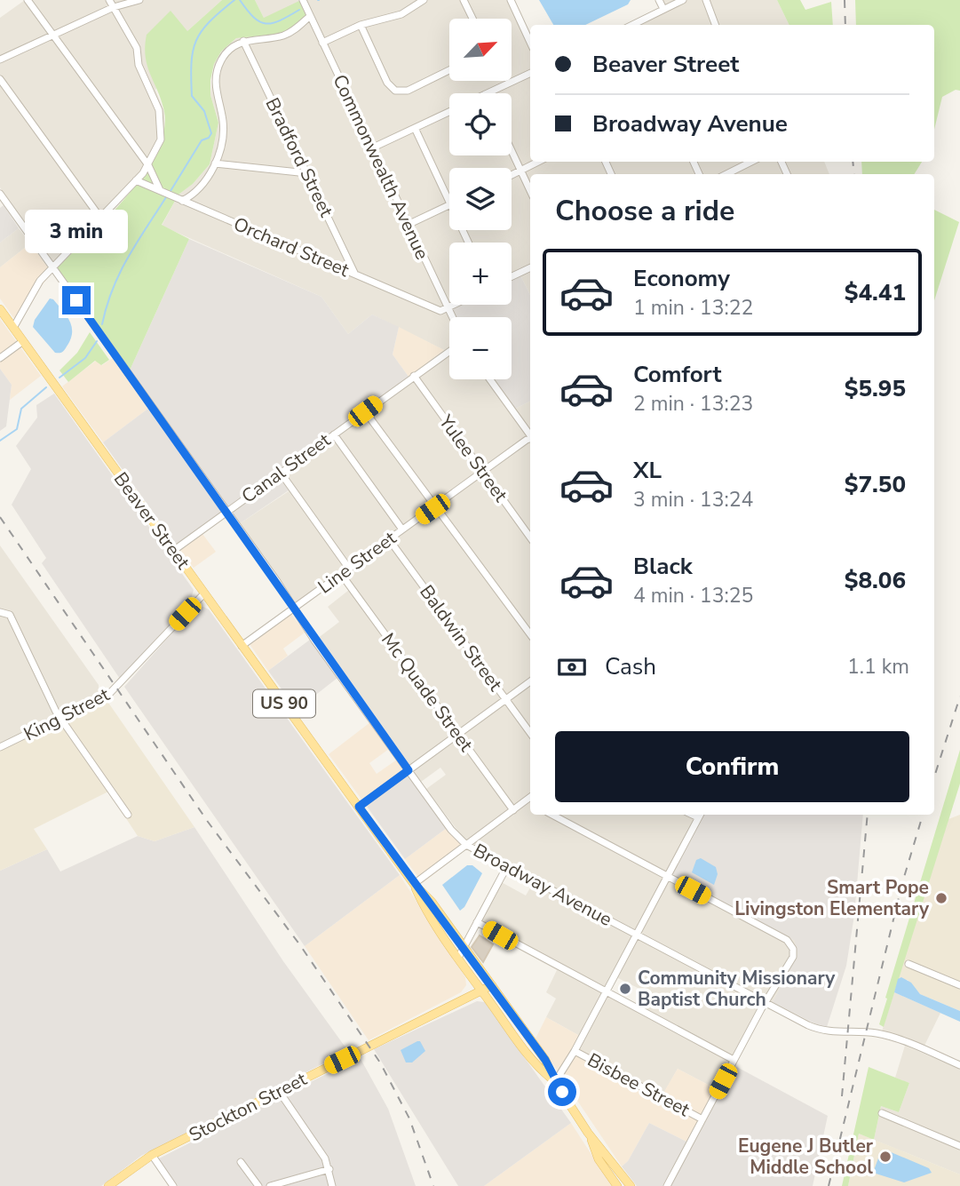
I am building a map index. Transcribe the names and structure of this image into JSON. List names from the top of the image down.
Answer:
{
  "streets": {
    "main road": ["Beaver Street", "US 90", "Stockton Street"],
    "street": [
      "Bradford Street",
      "Commonwealth Avenue",
      "Orchard Street",
      "Yulee Street",
      "Canal Street",
      "Line Street",
      "Baldwin Street",
      "Mc Quade Street",
      "King Street",
      "Broadway Avenue",
      "Bisbee Street"
    ]
  },
  "crossings": [
    ["Bradford Street", "Orchard Street"],
    ["Commonwealth Avenue", "Orchard Street"],
    ["Yulee Street", "Canal Street"],
    ["Yulee Street", "Line Street"],
    ["Canal Street", "Beaver Street"],
    ["Canal Street", "Broadway Avenue"],
    ["Beaver Street", "Line Street"],
    ["Beaver Street", "King Street"],
    ["Beaver Street", "Stockton Street"],
    ["Line Street", "Baldwin Street"],
    ["Line Street", "Mc Quade Street"],
    ["Line Street", "Broadway Avenue"]
  ],
  "places": ["Smart Pope Livingston Elementary", "Community Missionary Baptist Church", "Eugene J Butler Middle School"],
  "north": "top right",
  "page": {
    "map_buttons": ["+", "−"],
    "banner": ["Beaver Street", "Broadway Avenue"],
    "heading": "Choose a ride",
    "bubble": "3 min",
    "list": [
      {
        "name": "Economy",
        "note": "1 min · 13:22",
        "value": "$4.41"
      },
      {
        "name": "Comfort",
        "note": "2 min · 13:23",
        "value": "$5.95"
      },
      {
        "name": "XL",
        "note": "3 min · 13:24",
        "value": "$7.50"
      },
      {
        "name": "Black",
        "note": "4 min · 13:25",
        "value": "$8.06"
      }
    ],
    "pay": ["Cash", "1.1 km"],
    "buttons": "Confirm"
  }
}
